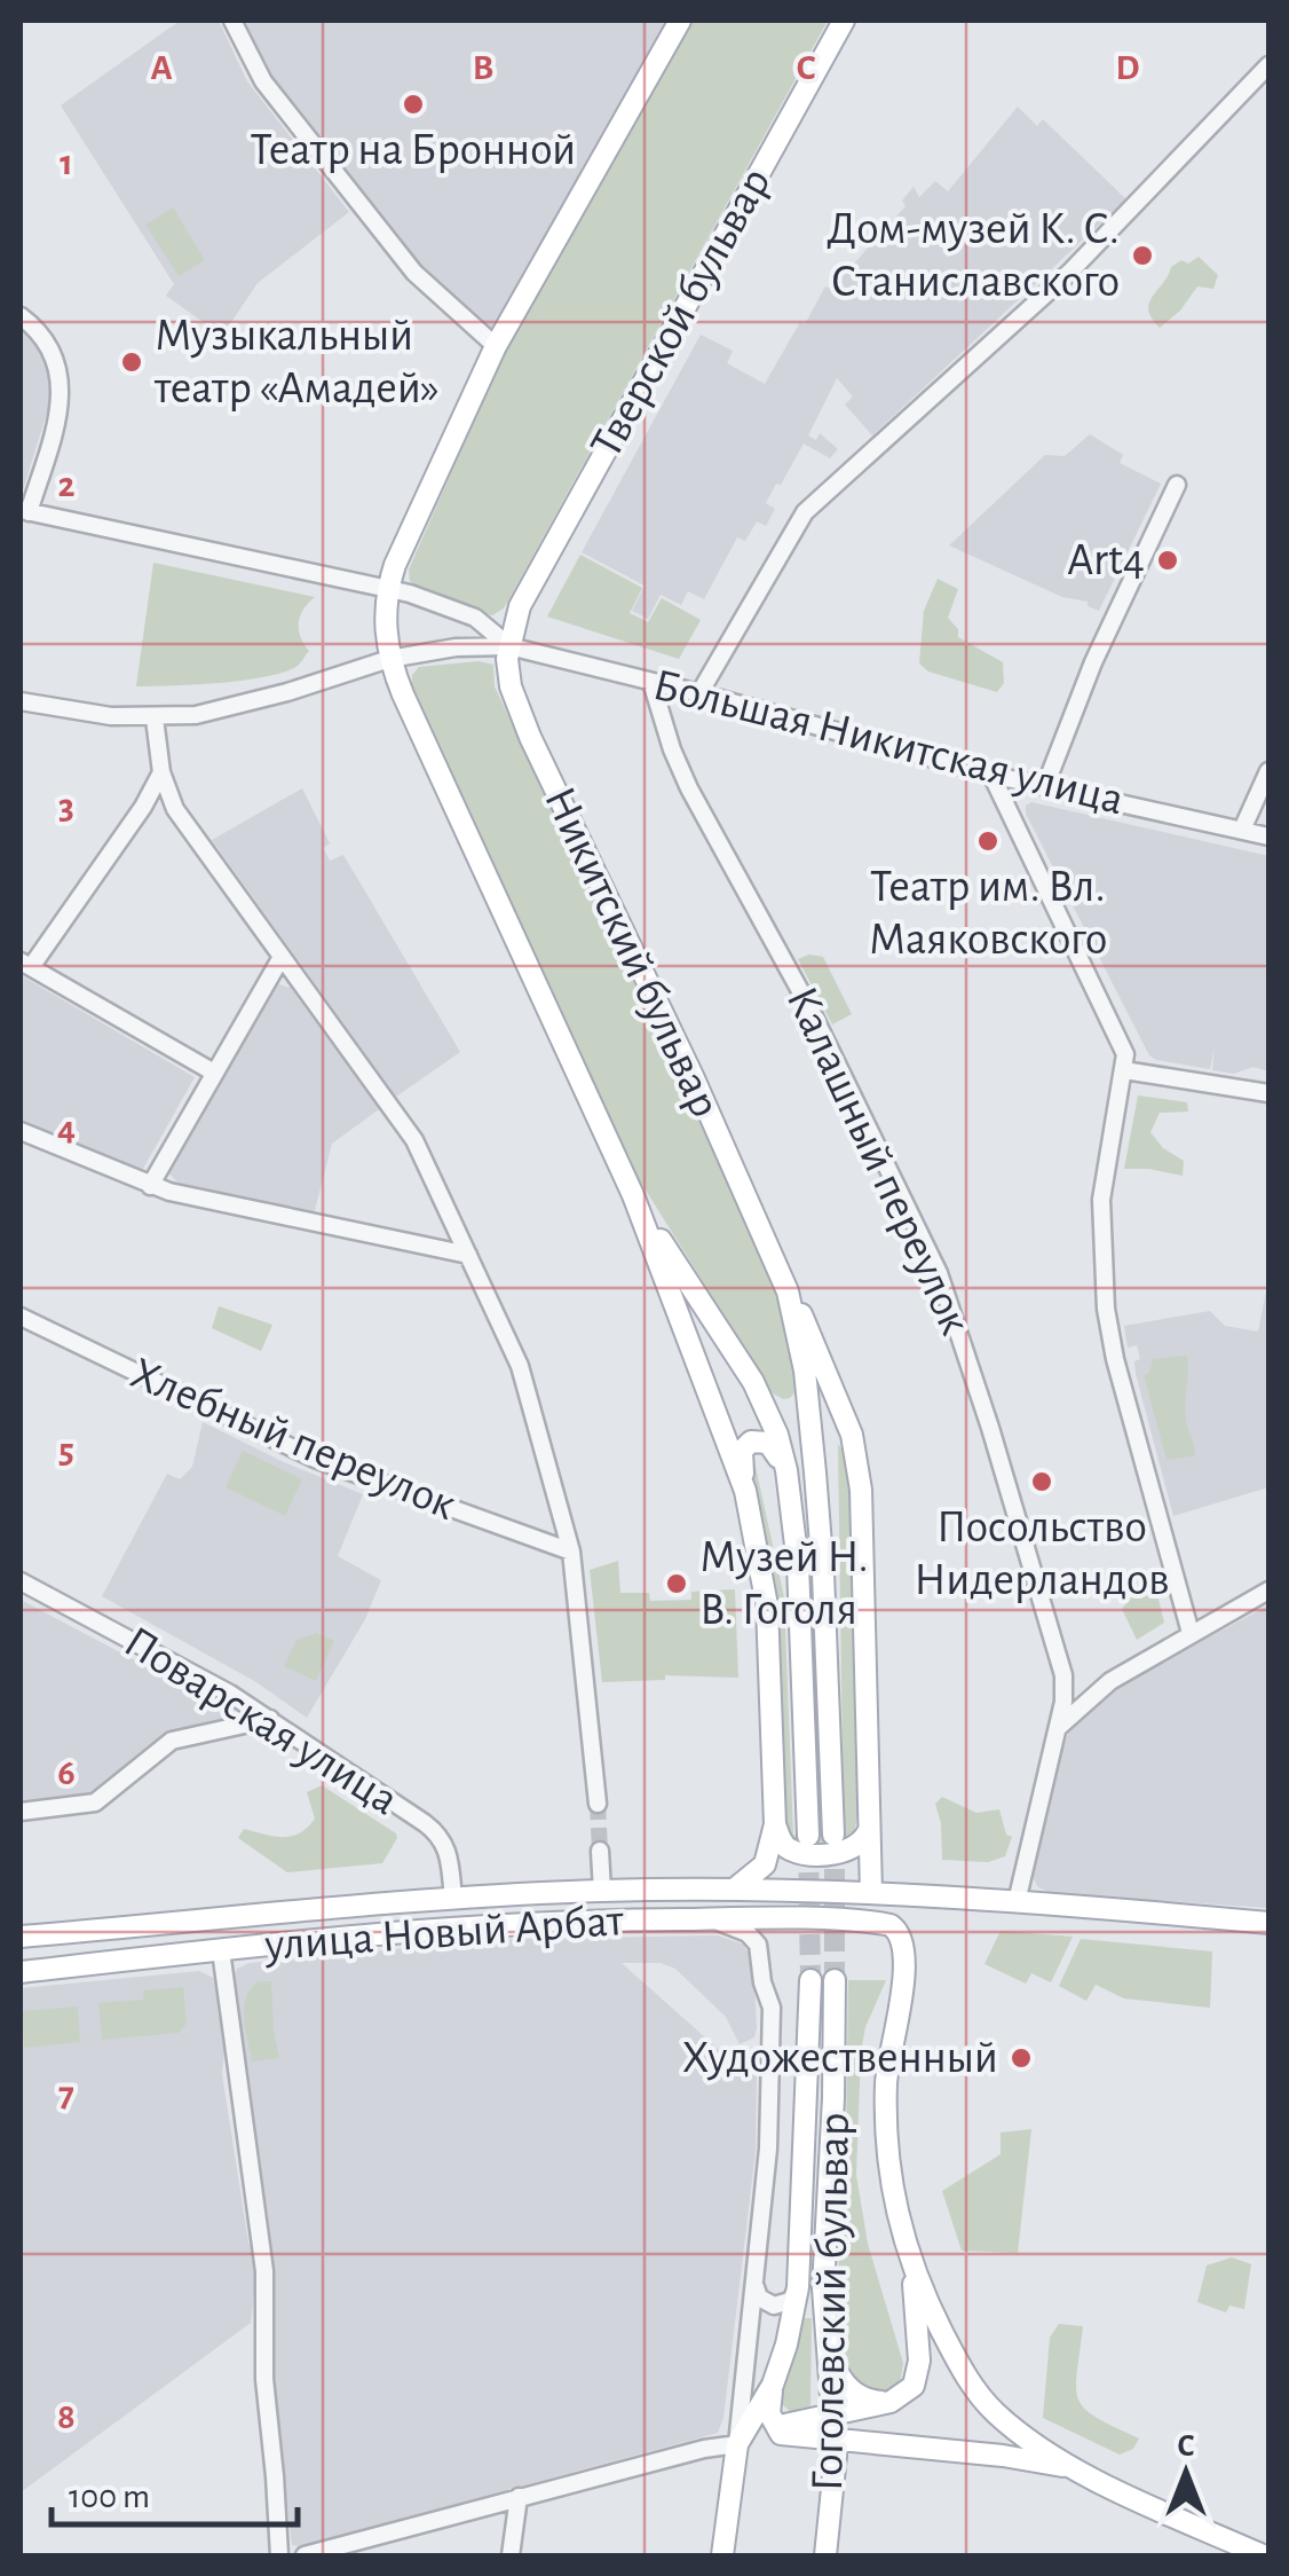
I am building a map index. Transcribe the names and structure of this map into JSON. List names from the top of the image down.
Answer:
{
  "streets": {
    "main road": [
      "Тверской бульвар",
      "Никитский бульвар",
      "улица Новый Арбат",
      "Гоголевский бульвар"
    ],
    "street": [
      "Большая Никитская улица",
      "Калашный переулок",
      "Хлебный переулок",
      "Поварская улица"
    ]
  },
  "crossings": [
    ["Тверской бульвар", "Никитский бульвар"],
    ["Большая Никитская улица", "Никитский бульвар"],
    ["Большая Никитская улица", "Калашный переулок"],
    ["Никитский бульвар", "улица Новый Арбат"],
    ["Калашный переулок", "улица Новый Арбат"],
    ["Поварская улица", "улица Новый Арбат"],
    ["улица Новый Арбат", "Гоголевский бульвар"]
  ],
  "places": [
    "Театр на Бронной",
    "Дом-музей К. С. Станиславского",
    "Музыкальный театр «Амадей»",
    "Art4",
    "Театр им. Вл. Маяковского",
    "Посольство Нидерландов",
    "Музей Н. В. Гоголя",
    "Художественный"
  ],
  "scale_bar": "100 m",
  "north": "top",
  "grid": {
    "columns": [
      "A",
      "B",
      "C",
      "D"
    ],
    "rows": [
      "1",
      "2",
      "3",
      "4",
      "5",
      "6",
      "7",
      "8"
    ]
  }
}
